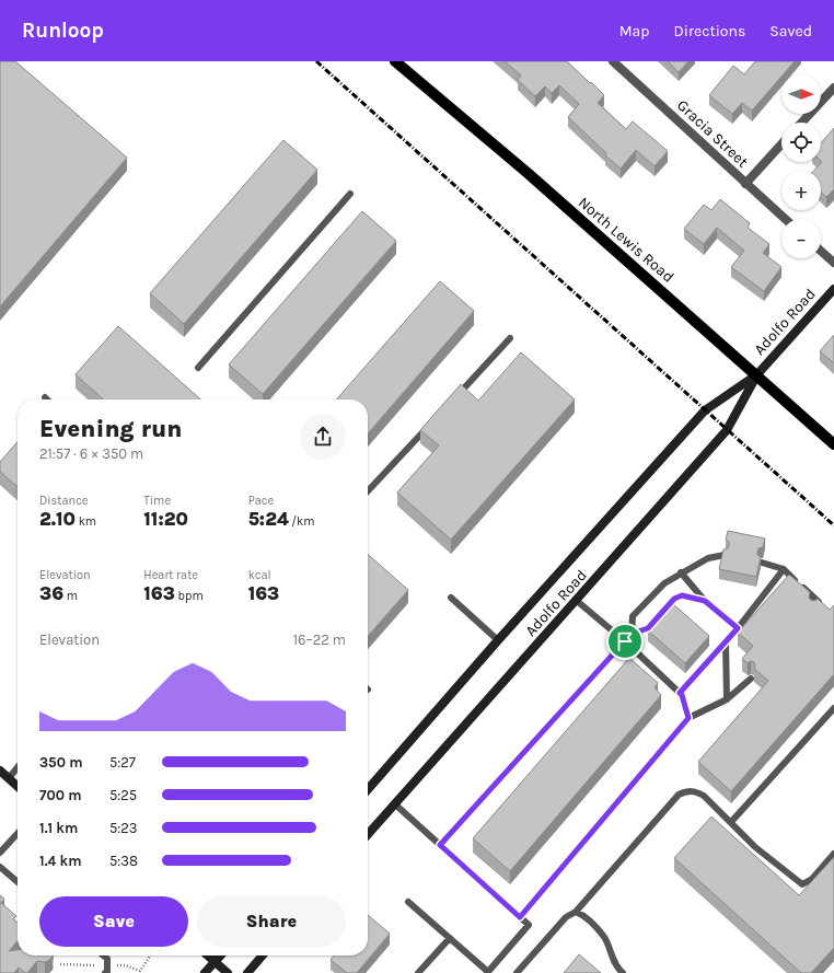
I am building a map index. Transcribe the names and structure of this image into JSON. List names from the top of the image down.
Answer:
{
  "streets": {
    "main road": ["North Lewis Road", "Adolfo Road"],
    "street": ["Gracia Street"]
  },
  "crossings": [
    ["North Lewis Road", "Adolfo Road"]
  ],
  "north": "right",
  "page": {
    "header": "Runloop",
    "nav": ["Map", "Directions", "Saved"],
    "map_buttons": ["+", "−"],
    "heading": ["Evening run", "21:57 · 6 × 350 m"],
    "stats": [
      ["Distance", "2.10 km"],
      ["Time", "11:20"],
      ["Pace", "5:24 /km"],
      ["Elevation", "36 m"],
      ["Heart rate", "163 bpm"],
      ["kcal", "163"]
    ],
    "chart": ["Elevation", "16–22 m"],
    "list": [
      {
        "name": "350 m",
        "note": "5:27"
      },
      {
        "name": "700 m",
        "note": "5:25"
      },
      {
        "name": "1.1 km",
        "note": "5:23"
      },
      {
        "name": "1.4 km",
        "note": "5:38"
      }
    ],
    "buttons": ["Save", "Share"]
  }
}
